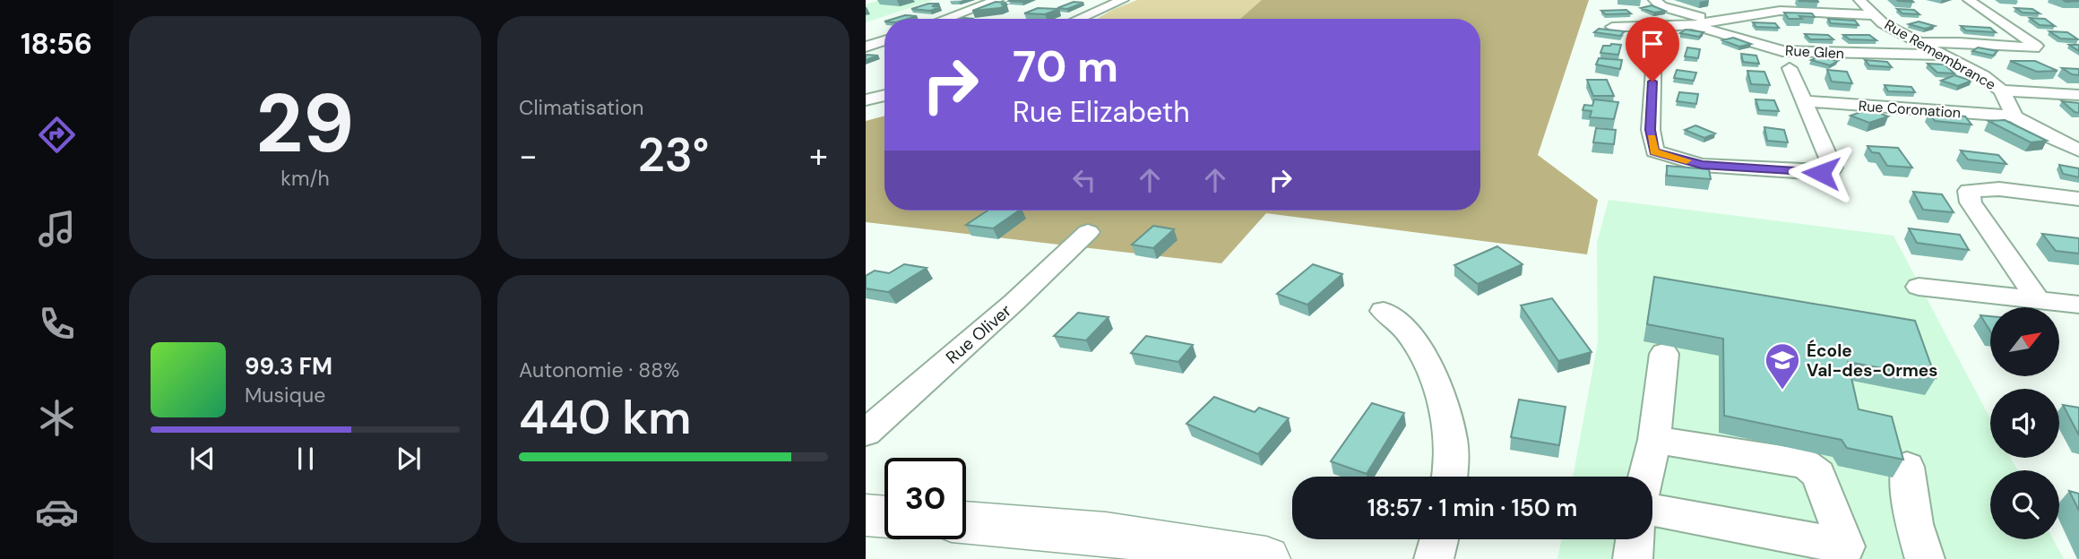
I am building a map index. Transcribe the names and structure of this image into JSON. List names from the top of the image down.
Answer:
{
  "streets": {
    "street": [
      "Rue Glen",
      "Rue Remembrance",
      "Rue Coronation",
      "Rue Oliver"
    ]
  },
  "crossings": [
    ["Rue Glen", "Rue Remembrance"],
    ["Rue Remembrance", "Rue Coronation"]
  ],
  "places": {
    "school or university": ["École Val-des-Ormes"]
  },
  "north": "top right",
  "page": {
    "tabs": "18:56",
    "tile": [
      ["29", "km/h"],
      "Climatisation",
      ["Autonomie · 88%", "440 km"]
    ],
    "turn": ["70 m", "Rue Elizabeth"],
    "heat": ["−", "23°", "+"],
    "song": ["99.3 FM", "Musique"],
    "limit": "30",
    "trip": "18:57 · 1 min · 150 m"
  }
}
